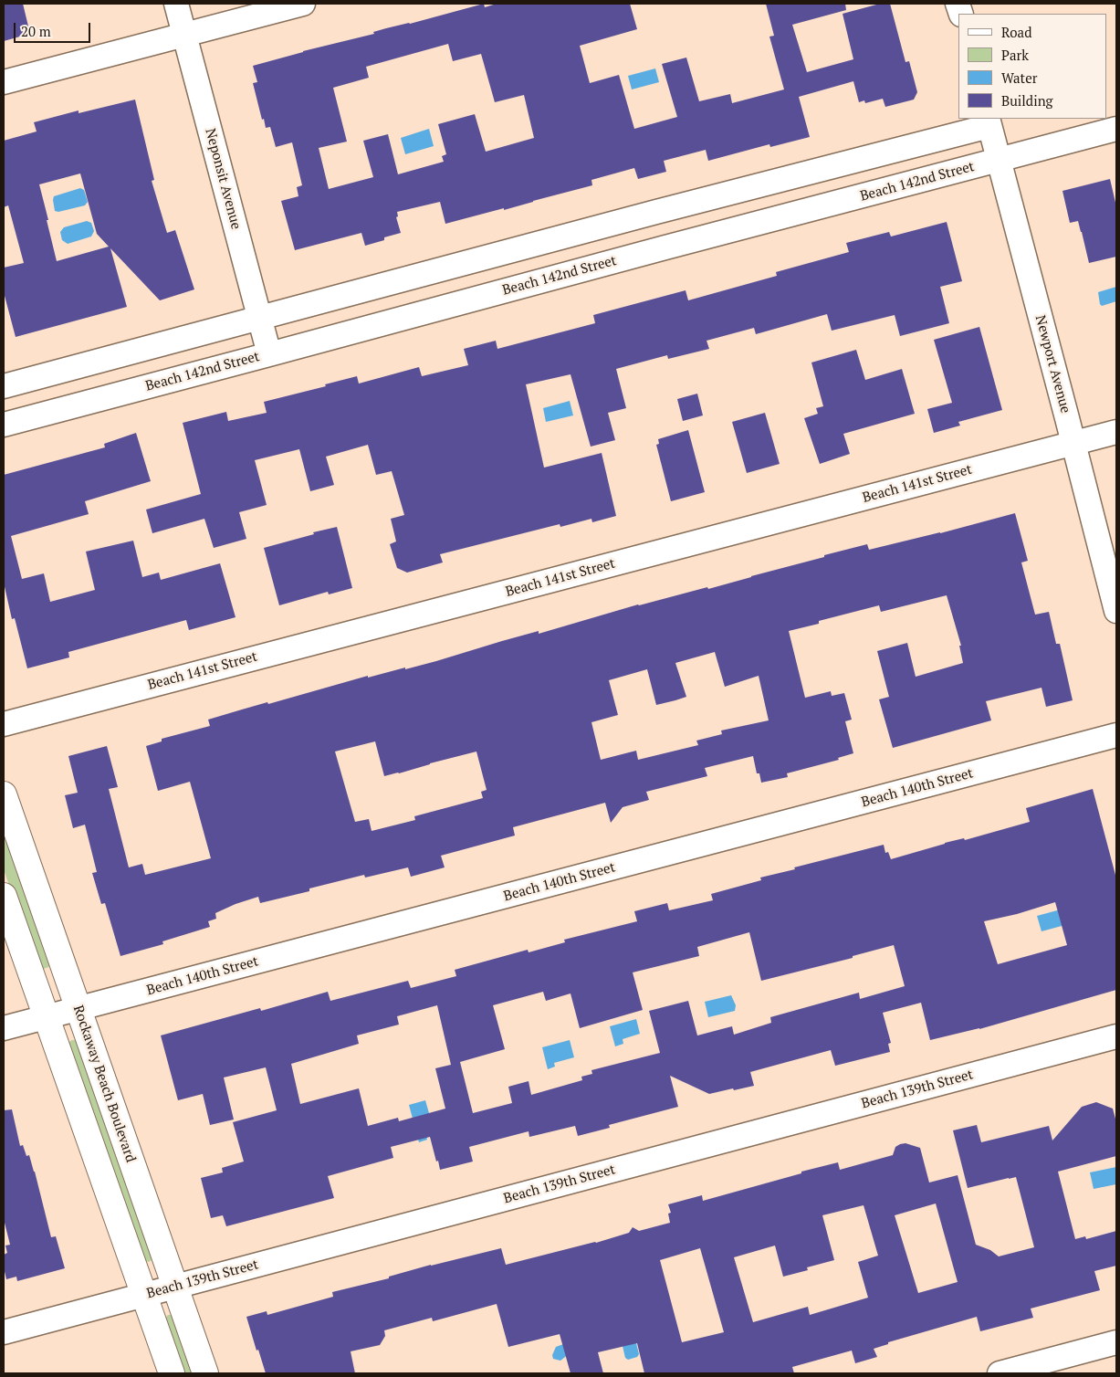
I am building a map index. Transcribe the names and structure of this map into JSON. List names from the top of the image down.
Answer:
{
  "streets": {
    "street": [
      "Neponsit Avenue",
      "Beach 142nd Street",
      "Newport Avenue",
      "Beach 141st Street",
      "Beach 140th Street",
      "Rockaway Beach Boulevard",
      "Beach 139th Street"
    ]
  },
  "crossings": [
    ["Neponsit Avenue", "Beach 142nd Street"],
    ["Beach 142nd Street", "Newport Avenue"],
    ["Newport Avenue", "Beach 141st Street"],
    ["Beach 140th Street", "Rockaway Beach Boulevard"],
    ["Rockaway Beach Boulevard", "Beach 139th Street"]
  ],
  "legend": [
    "Road",
    "Park",
    "Water",
    "Building"
  ],
  "scale_bar": "20 m"
}
